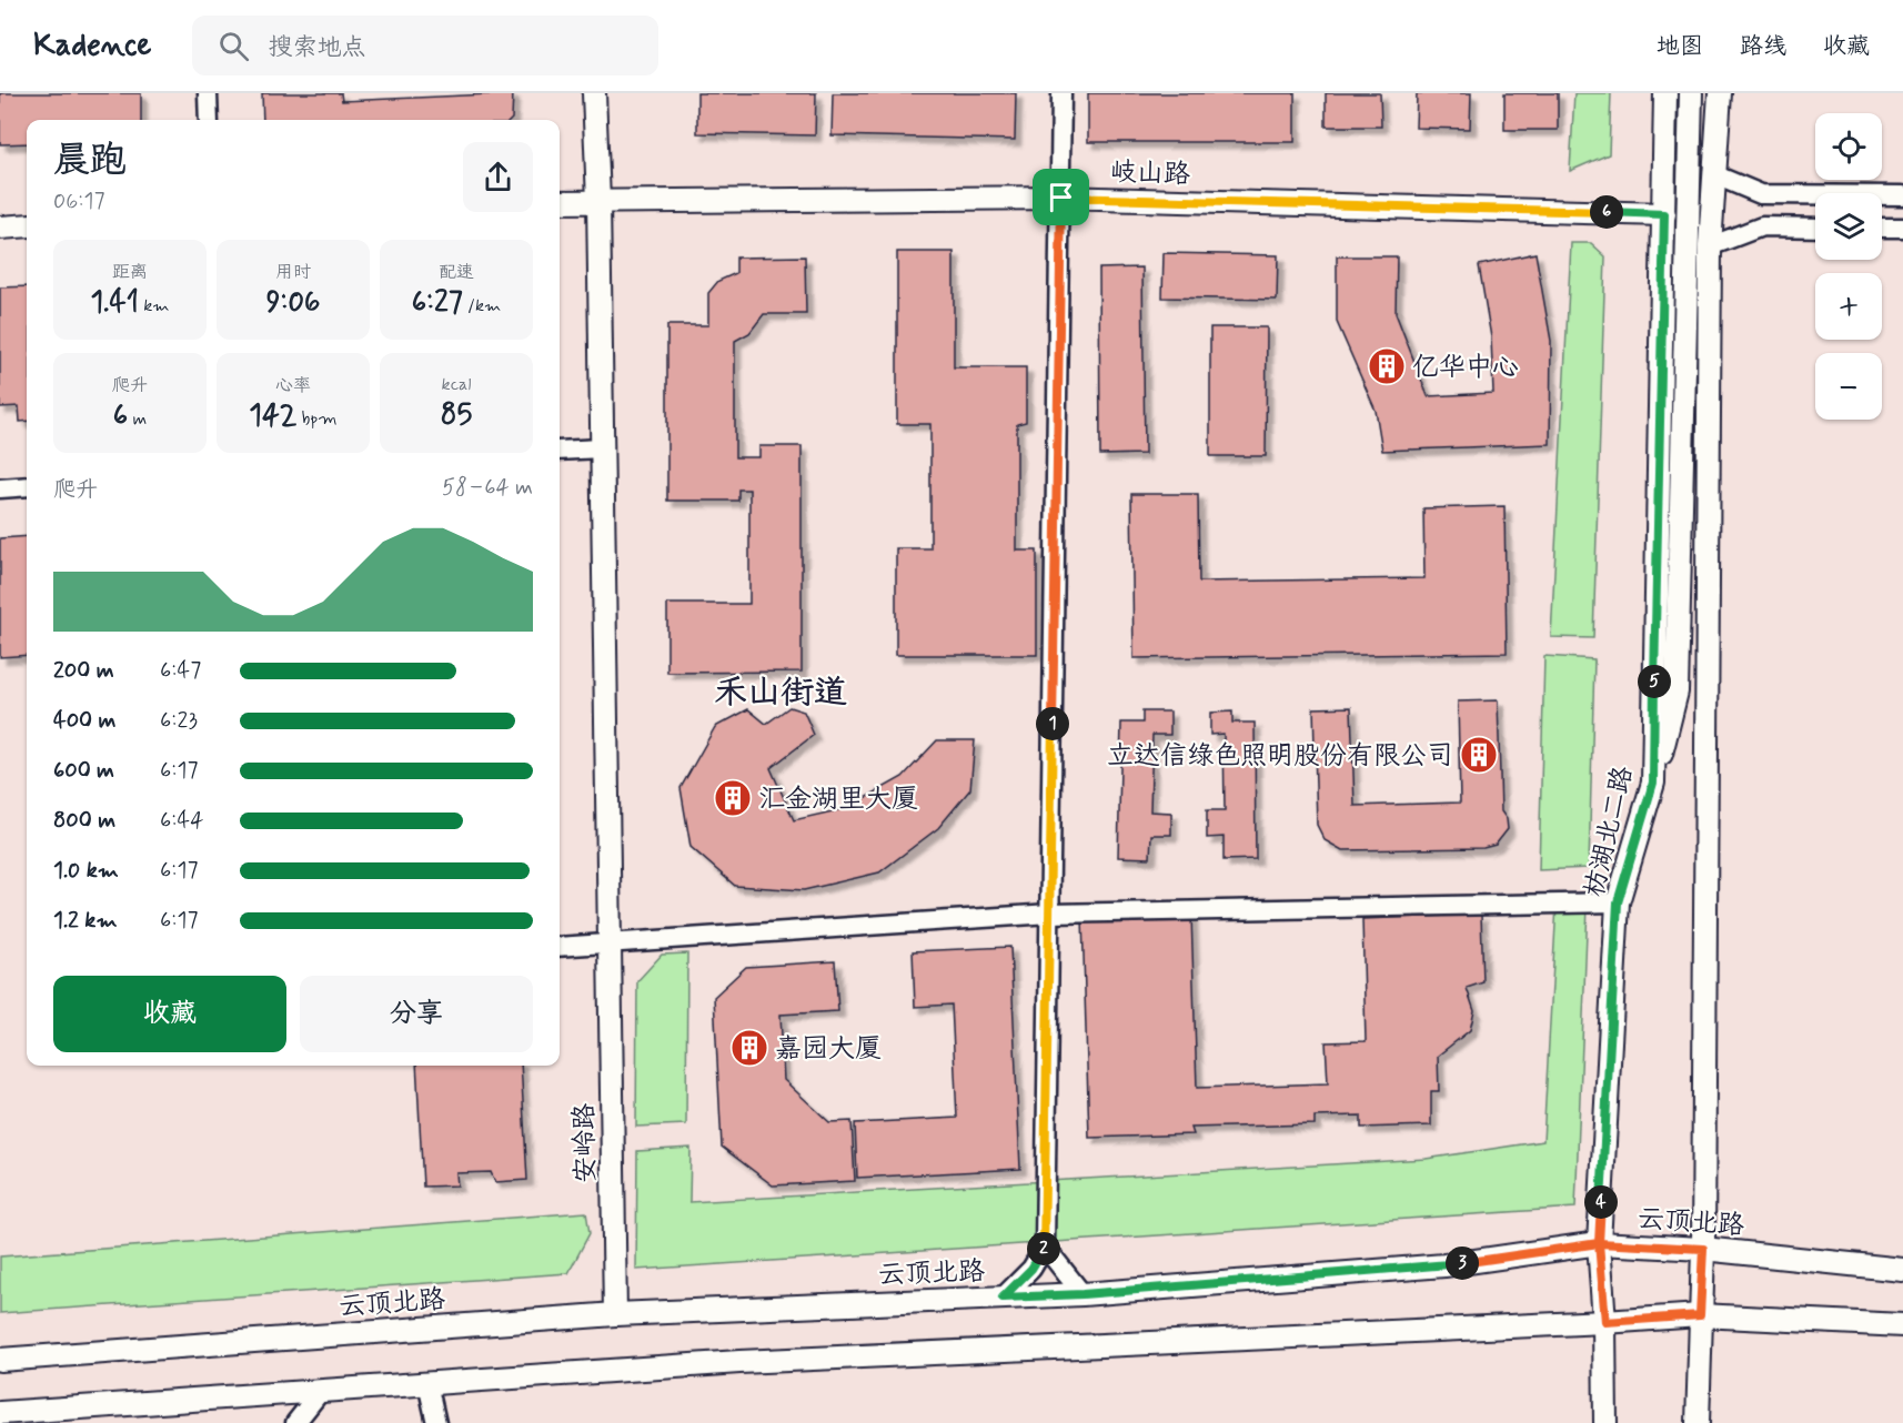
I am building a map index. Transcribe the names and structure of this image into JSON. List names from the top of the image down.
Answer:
{
  "streets": {
    "main road": [
      "岐山路",
      "枋湖北二路",
      "安岭路",
      "云顶北路"
    ]
  },
  "crossings": [
    ["岐山路", "枋湖北二路"],
    ["岐山路", "安岭路"],
    ["枋湖北二路", "云顶北路"],
    ["安岭路", "云顶北路"]
  ],
  "districts": ["禾山街道"],
  "places": {
    "building": [
      "亿华中心",
      "立达信绿色照明股份有限公司",
      "汇金湖里大厦",
      "嘉园大厦"
    ]
  },
  "page": {
    "header": "Kadence",
    "search": "搜索地点",
    "nav": ["地图", "路线", "收藏"],
    "map_buttons": ["+", "−"],
    "heading": ["晨跑", "06:17"],
    "pins": [
      "6",
      "5",
      "1",
      "4",
      "2",
      "3"
    ],
    "stats": [
      ["距离", "1.41 km"],
      ["用时", "9:06"],
      ["配速", "6:27 /km"],
      ["爬升", "6 m"],
      ["心率", "142 bpm"],
      ["kcal", "85"]
    ],
    "chart": ["爬升", "58–64 m"],
    "list": [
      {
        "name": "200 m",
        "note": "6:47"
      },
      {
        "name": "400 m",
        "note": "6:23"
      },
      {
        "name": "600 m",
        "note": "6:17"
      },
      {
        "name": "800 m",
        "note": "6:44"
      },
      {
        "name": "1.0 km",
        "note": "6:17"
      },
      {
        "name": "1.2 km",
        "note": "6:17"
      }
    ],
    "buttons": ["收藏", "分享"]
  }
}
